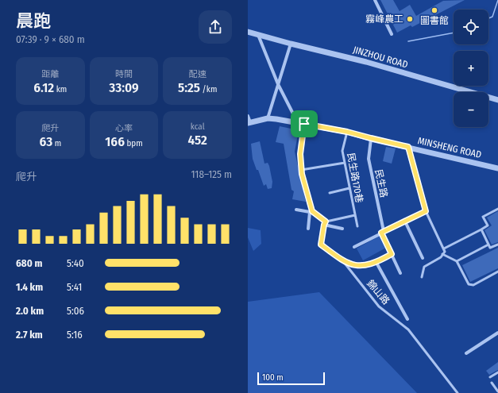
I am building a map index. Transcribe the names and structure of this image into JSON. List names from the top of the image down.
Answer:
{
  "streets": {
    "street": ["JINZHOU ROAD", "MINSHENG ROAD", "民生路"],
    "lane": ["民生路170巷", "錦山路"]
  },
  "crossings": [
    ["MINSHENG ROAD", "民生路170巷"],
    ["MINSHENG ROAD", "民生路"]
  ],
  "places": ["圖書館", "霧峰農工"],
  "scale_bar": "100 m",
  "page": {
    "heading": ["晨跑", "07:39 · 9 × 680 m"],
    "map_buttons": ["+", "−"],
    "stats": [
      ["距離", "6.12 km"],
      ["時間", "33:09"],
      ["配速", "5:25 /km"],
      ["爬升", "63 m"],
      ["心率", "166 bpm"],
      ["kcal", "452"]
    ],
    "chart": ["爬升", "118–125 m"],
    "list": [
      {
        "name": "680 m",
        "note": "5:40"
      },
      {
        "name": "1.4 km",
        "note": "5:41"
      },
      {
        "name": "2.0 km",
        "note": "5:06"
      },
      {
        "name": "2.7 km",
        "note": "5:16"
      }
    ],
    "scale": "100 m"
  }
}
